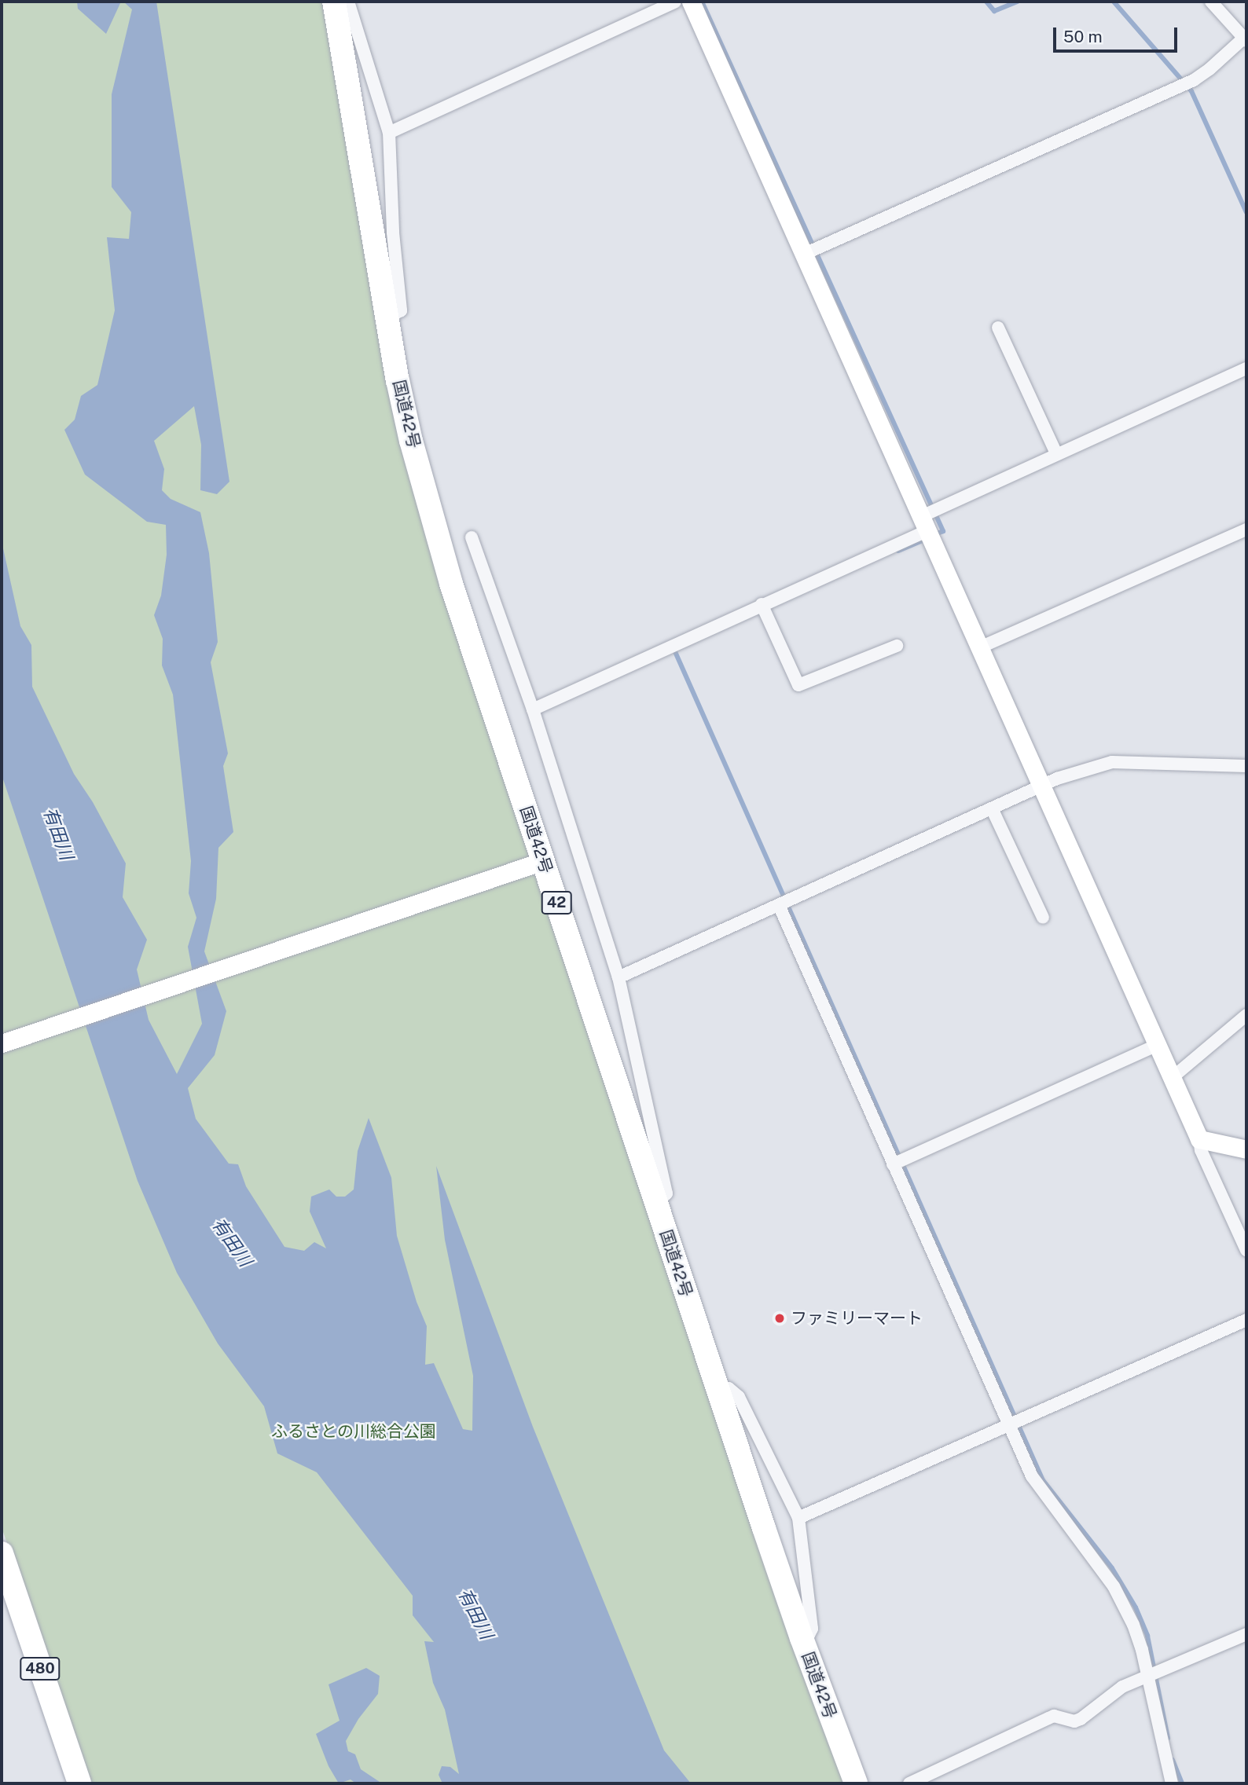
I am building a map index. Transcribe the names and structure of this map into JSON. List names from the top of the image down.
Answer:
{
  "streets": {
    "highway": ["国道42号", "42", "480"]
  },
  "water": ["有田川"],
  "parks": ["ふるさとの川総合公園"],
  "places": ["ファミリーマート"],
  "scale_bar": "50 m"
}
